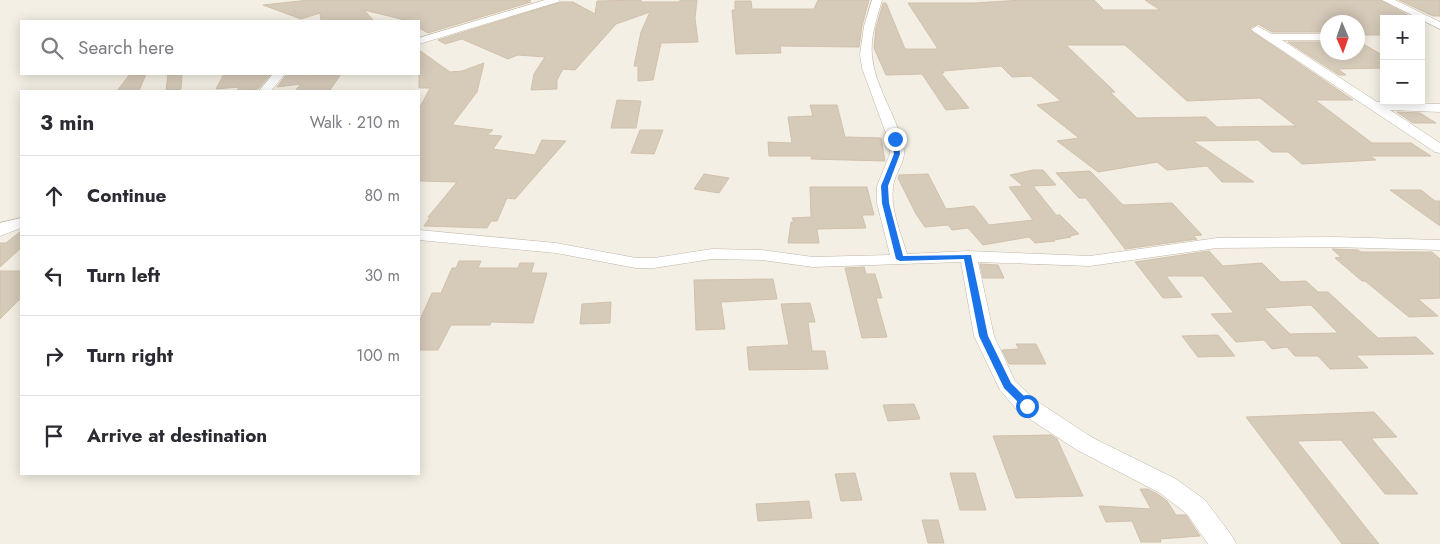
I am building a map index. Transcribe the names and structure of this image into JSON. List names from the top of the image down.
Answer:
{
  "north": "bottom",
  "page": {
    "map_buttons": ["+", "−"],
    "search": "Search here",
    "heading": ["3 min", "Walk · 210 m"],
    "list": [
      ["Continue", "80 m"],
      ["Turn left", "30 m"],
      ["Turn right", "100 m"],
      "Arrive at destination"
    ]
  }
}
